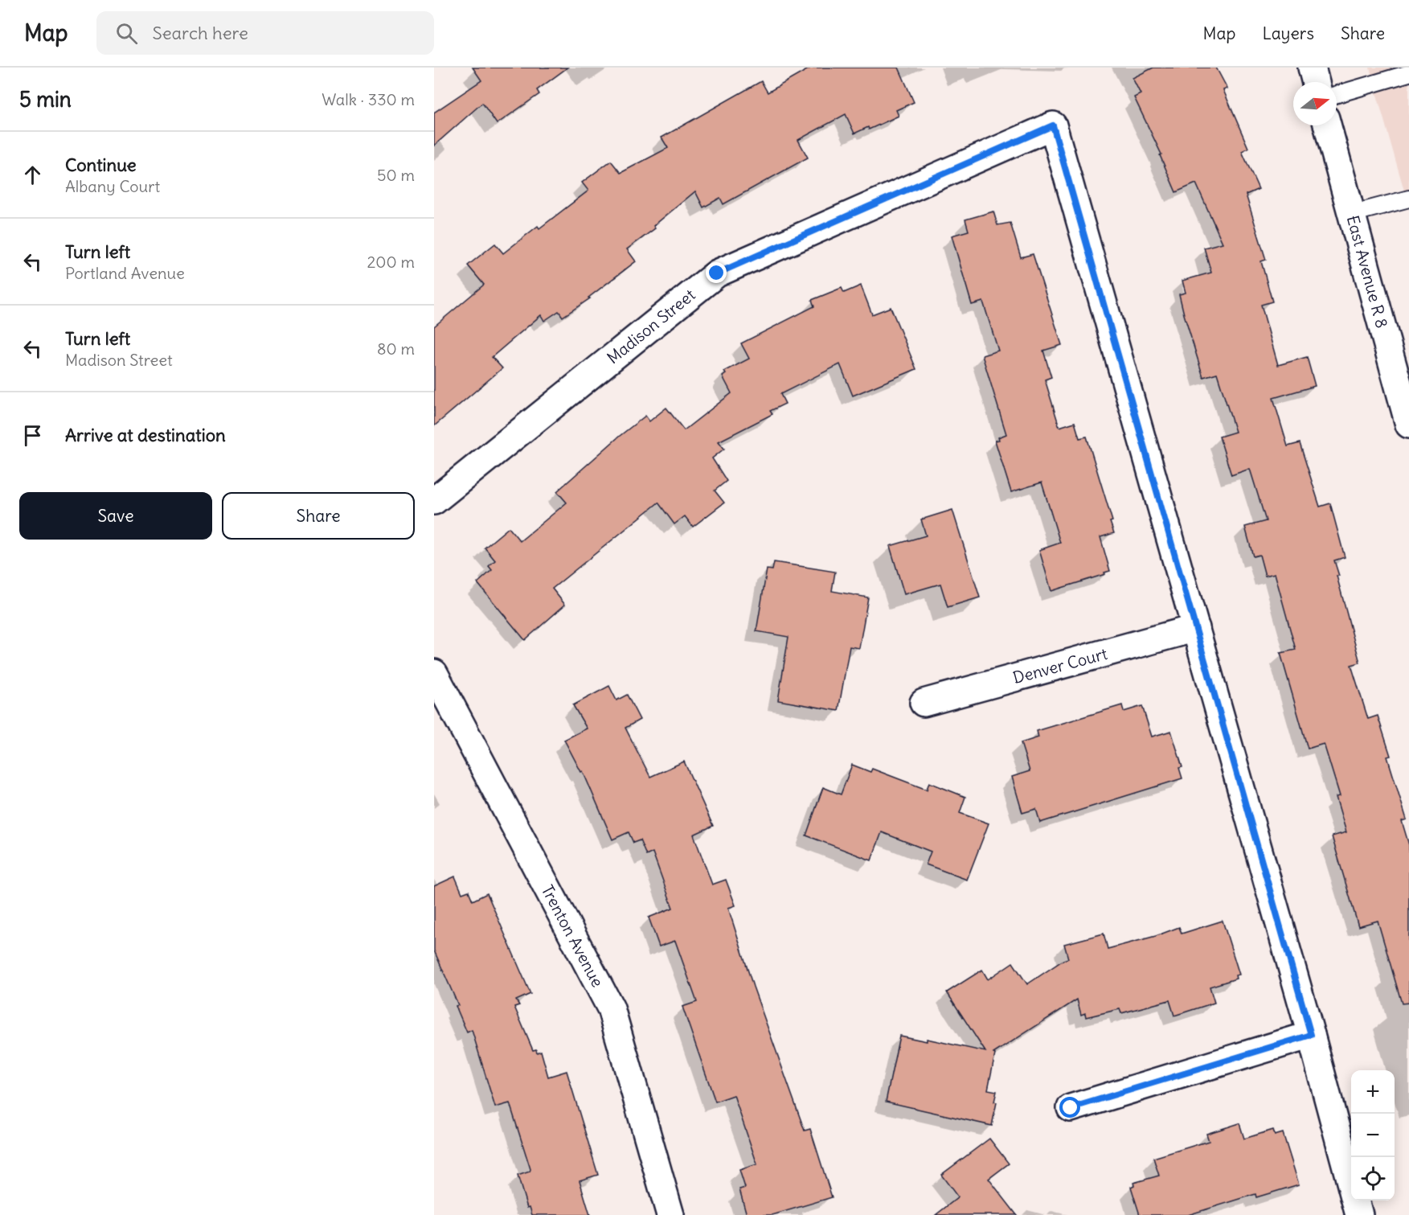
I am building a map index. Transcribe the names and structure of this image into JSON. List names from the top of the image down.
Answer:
{
  "streets": {
    "street": [
      "East Avenue R 8",
      "Madison Street",
      "Denver Court",
      "Trenton Avenue"
    ]
  },
  "crossings": [
    ["Madison Street", "Denver Court"]
  ],
  "north": "right",
  "page": {
    "header": "Map",
    "search": "Search here",
    "nav": ["Map", "Layers", "Share"],
    "heading": ["5 min", "Walk · 330 m"],
    "list": [
      ["Continue", "Albany Court", "50 m"],
      ["Turn left", "Portland Avenue", "200 m"],
      ["Turn left", "Madison Street", "80 m"],
      "Arrive at destination"
    ],
    "buttons": ["Save", "Share"],
    "map_buttons": ["+", "−"]
  }
}
